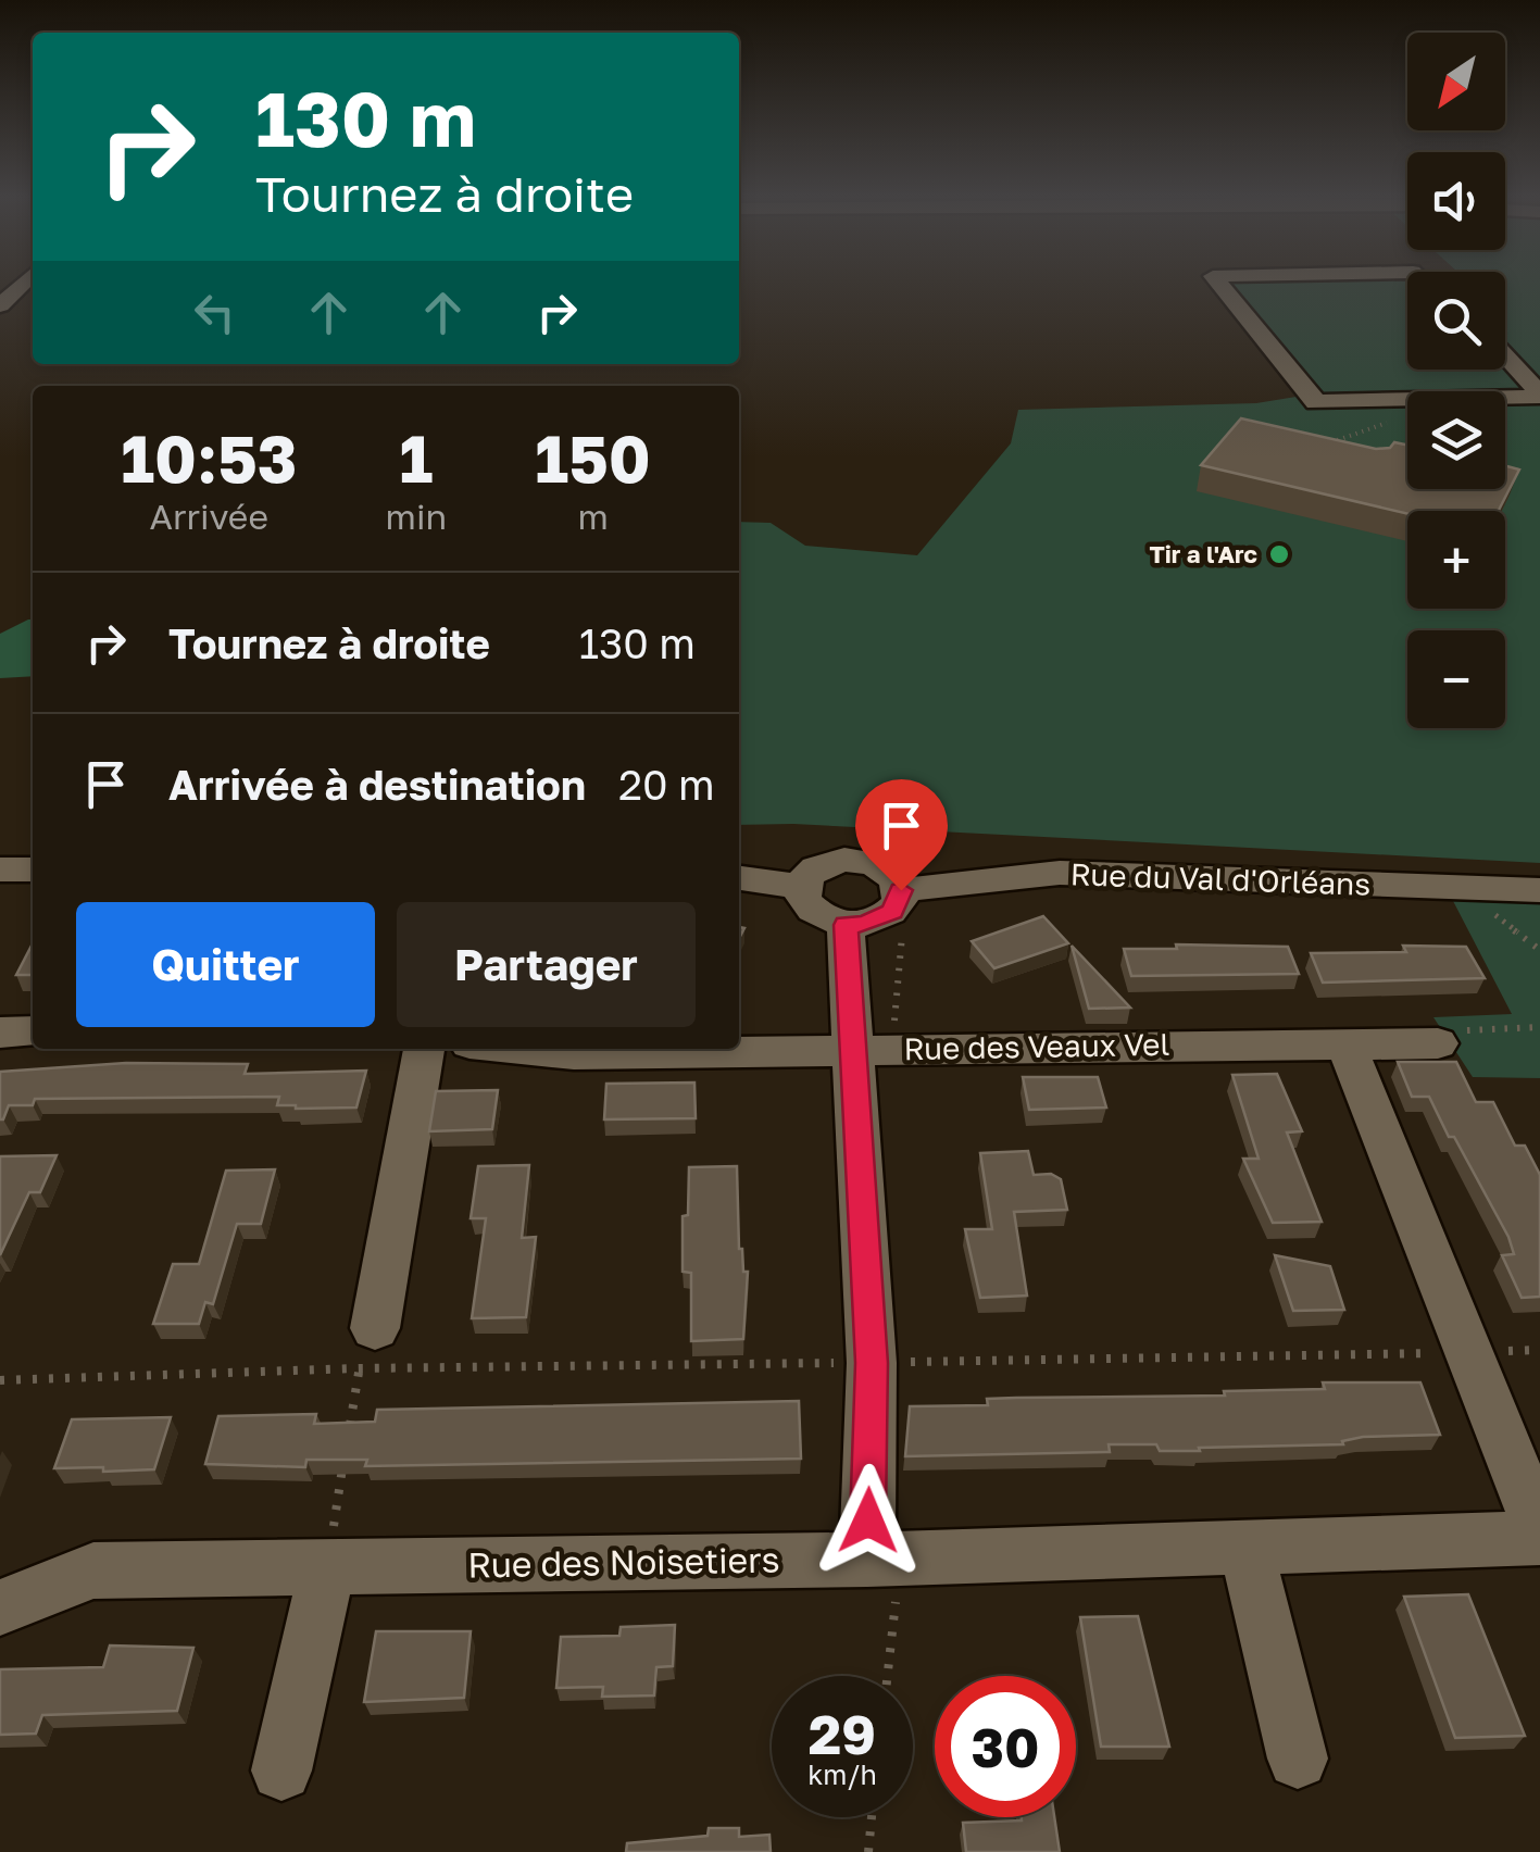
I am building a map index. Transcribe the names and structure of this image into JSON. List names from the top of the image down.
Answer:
{
  "streets": {
    "street": ["Rue du Val d'Orléans", "Rue des Veaux Vel", "Rue des Noisetiers"]
  },
  "places": ["Tir a l'Arc"],
  "north": "bottom left",
  "page": {
    "map_buttons": ["+", "−"],
    "turn": ["130 m", "Tournez à droite"],
    "eta": [
      "10:53",
      "Arrivée",
      "1",
      "min",
      "150",
      "m"
    ],
    "list": [
      {
        "name": "Tournez à droite",
        "value": "130 m"
      },
      {
        "name": "Arrivée à destination",
        "value": "20 m"
      }
    ],
    "buttons": ["Quitter", "Partager"],
    "speed": "29 km/h",
    "limit": "30"
  }
}
